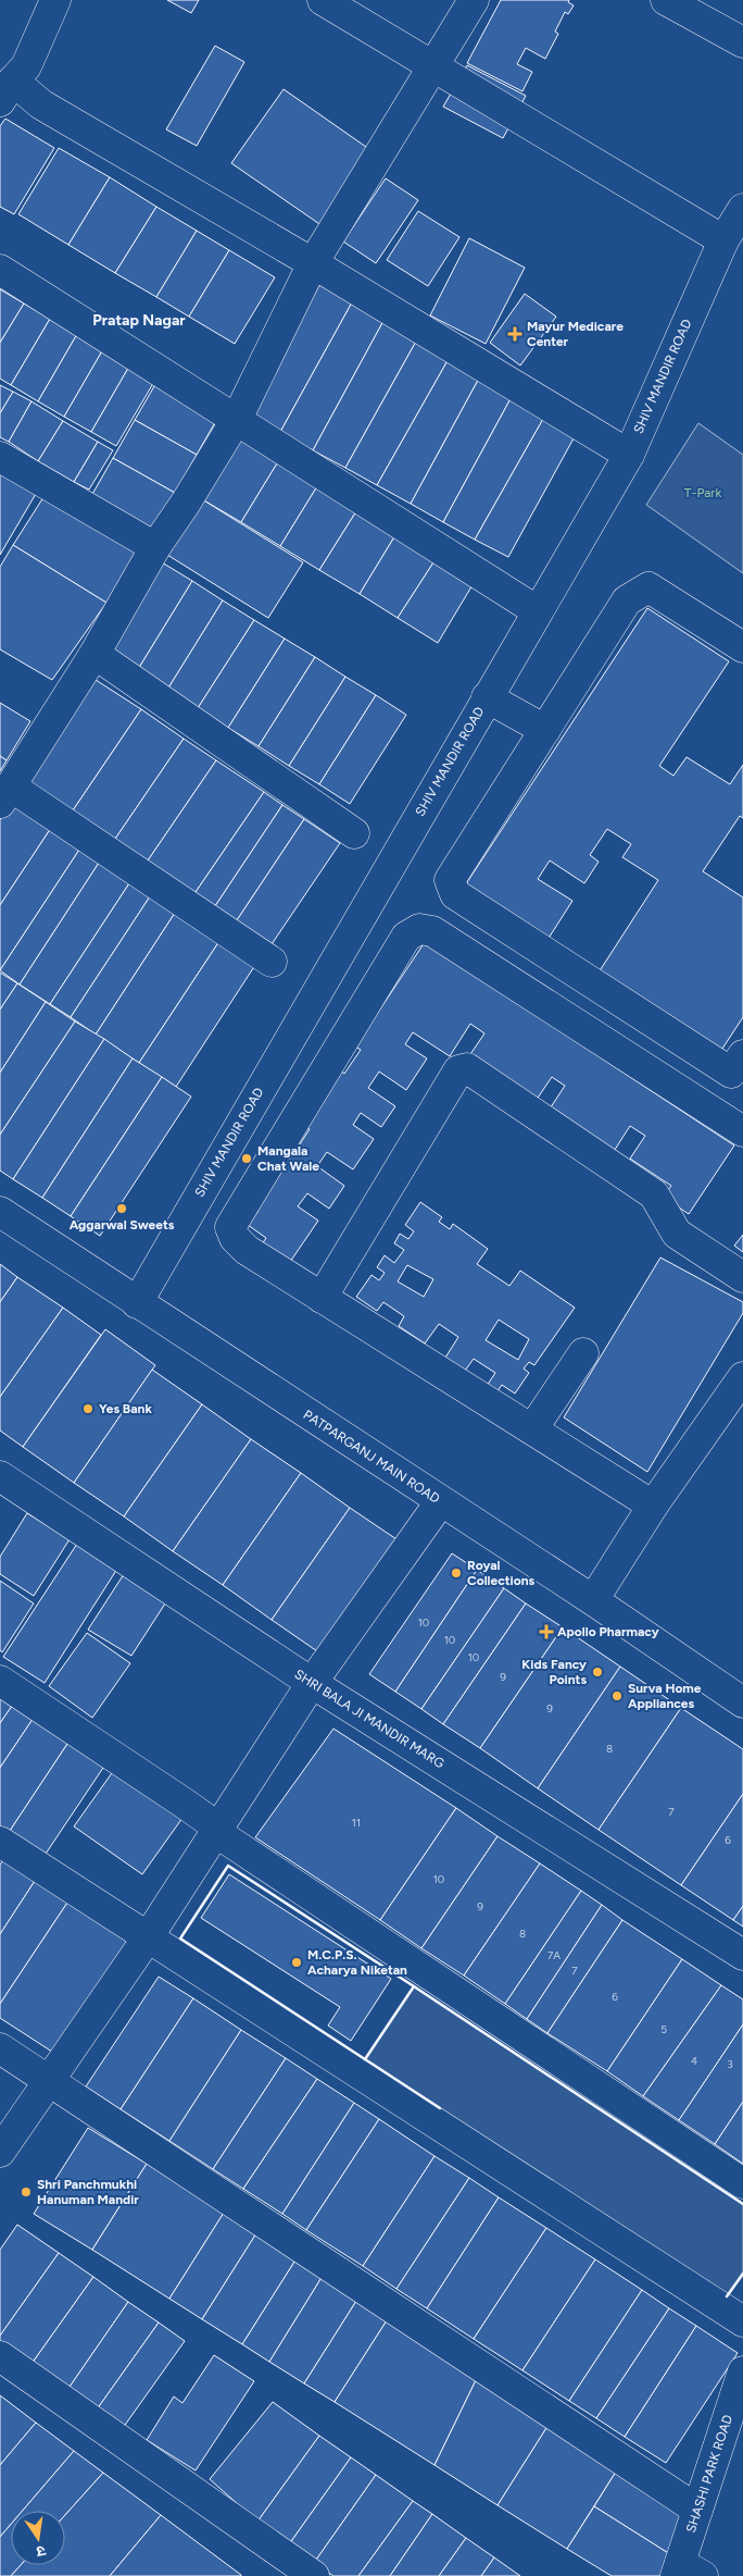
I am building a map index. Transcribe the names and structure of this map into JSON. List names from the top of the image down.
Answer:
{
  "streets": {
    "street": [
      "SHIV MANDIR ROAD",
      "PATPARGANJ MAIN ROAD",
      "SHRI BALA JI MANDIR MARG",
      "SHASHI PARK ROAD"
    ]
  },
  "crossings": [
    ["SHIV MANDIR ROAD", "PATPARGANJ MAIN ROAD"]
  ],
  "districts": ["Pratap Nagar"],
  "parks": ["T-Park"],
  "places": {
    "health": ["Mayur Medicare Center", "Apollo Pharmacy"],
    "other": [
      "Mangala Chat Wale",
      "Aggarwal Sweets",
      "Yes Bank",
      "Royal Collections",
      "Kids Fancy Points",
      "Surva Home Appliances",
      "M.C.P.S. Acharya Niketan",
      "Shri Panchmukhi Hanuman Mandir"
    ]
  },
  "house_numbers": [
    "10",
    "10",
    "10",
    "9",
    "9",
    "8",
    "7",
    "11",
    "6",
    "10",
    "9",
    "8",
    "7A",
    "7",
    "6",
    "5",
    "4",
    "3"
  ],
  "north": "bottom"
}
